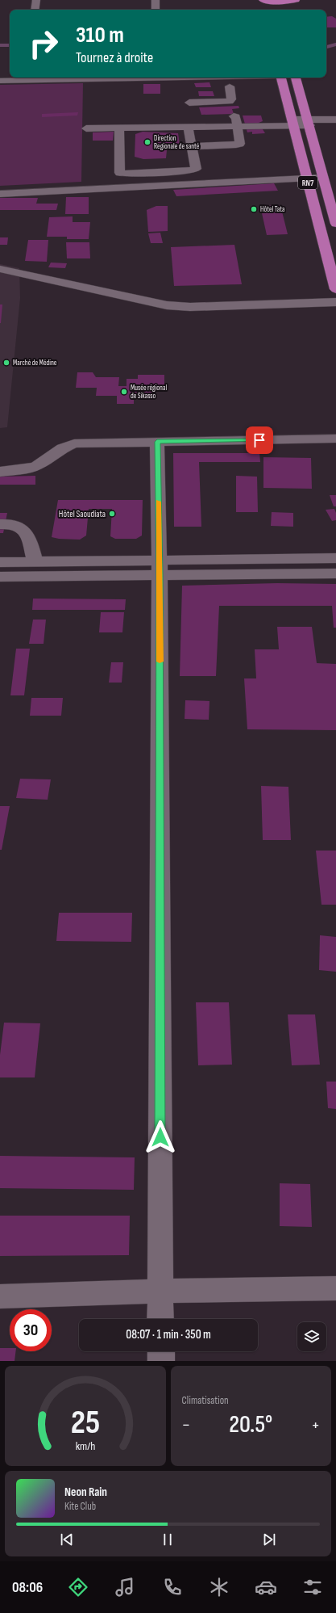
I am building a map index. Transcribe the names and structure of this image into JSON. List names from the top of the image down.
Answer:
{
  "streets": {
    "highway": ["RN7"]
  },
  "places": [
    "Direction Regionale de santé",
    "Hôtel Tata",
    "Marché de Médine",
    "Musée régional de Sikasso",
    "Hôtel Saoudiata"
  ],
  "page": {
    "turn": ["310 m", "Tournez à droite"],
    "limit": "30",
    "trip": "08:07 · 1 min · 350 m",
    "tile": "Climatisation",
    "heat": ["−", "20.5°", "+"],
    "song": ["Neon Rain", "Kite Club"],
    "tabs": "08:06",
    "gauge": ["25", "km/h"]
  }
}
